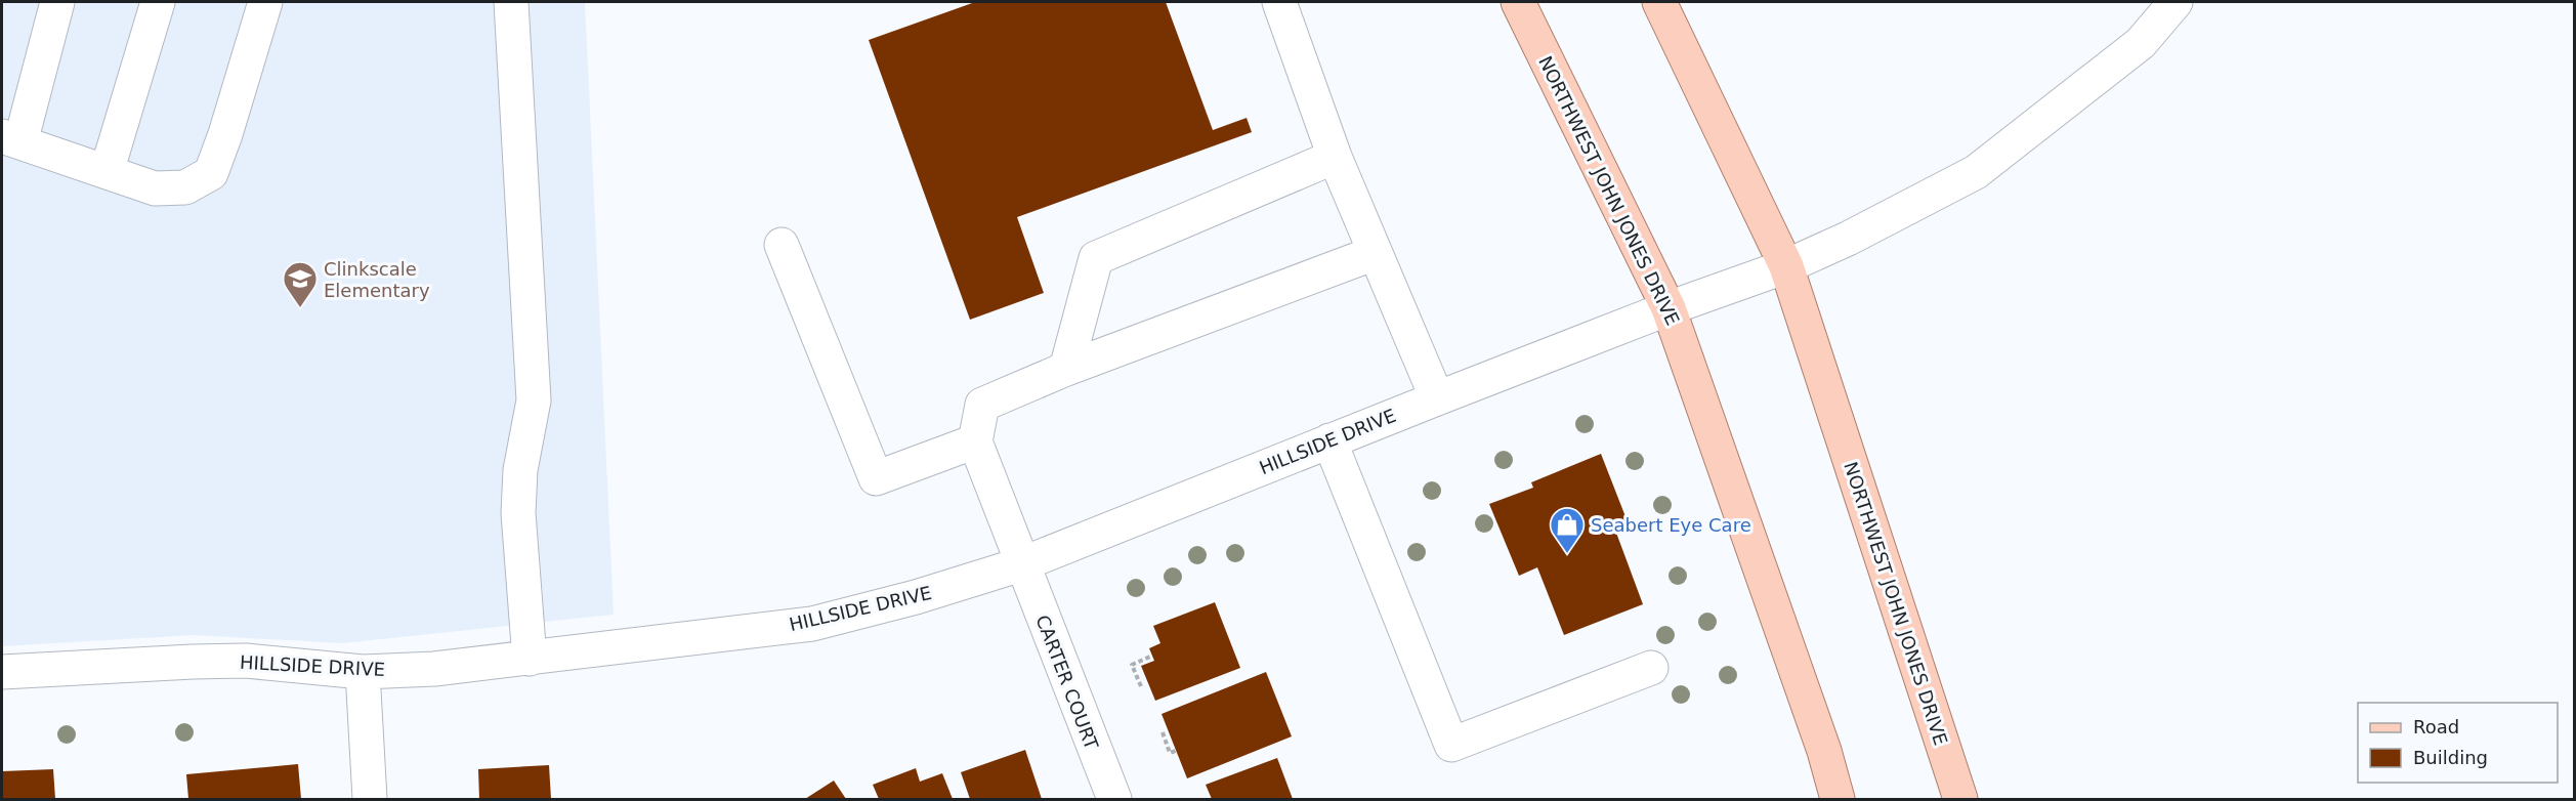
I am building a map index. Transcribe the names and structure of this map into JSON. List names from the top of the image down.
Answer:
{
  "streets": {
    "main road": ["NORTHWEST JOHN JONES DRIVE"],
    "street": ["HILLSIDE DRIVE", "CARTER COURT"]
  },
  "crossings": [
    ["NORTHWEST JOHN JONES DRIVE", "HILLSIDE DRIVE"],
    ["HILLSIDE DRIVE", "CARTER COURT"]
  ],
  "places": {
    "school or university": ["Clinkscale Elementary"],
    "shop": ["Seabert Eye Care"]
  },
  "legend": ["Road", "Building"]
}
